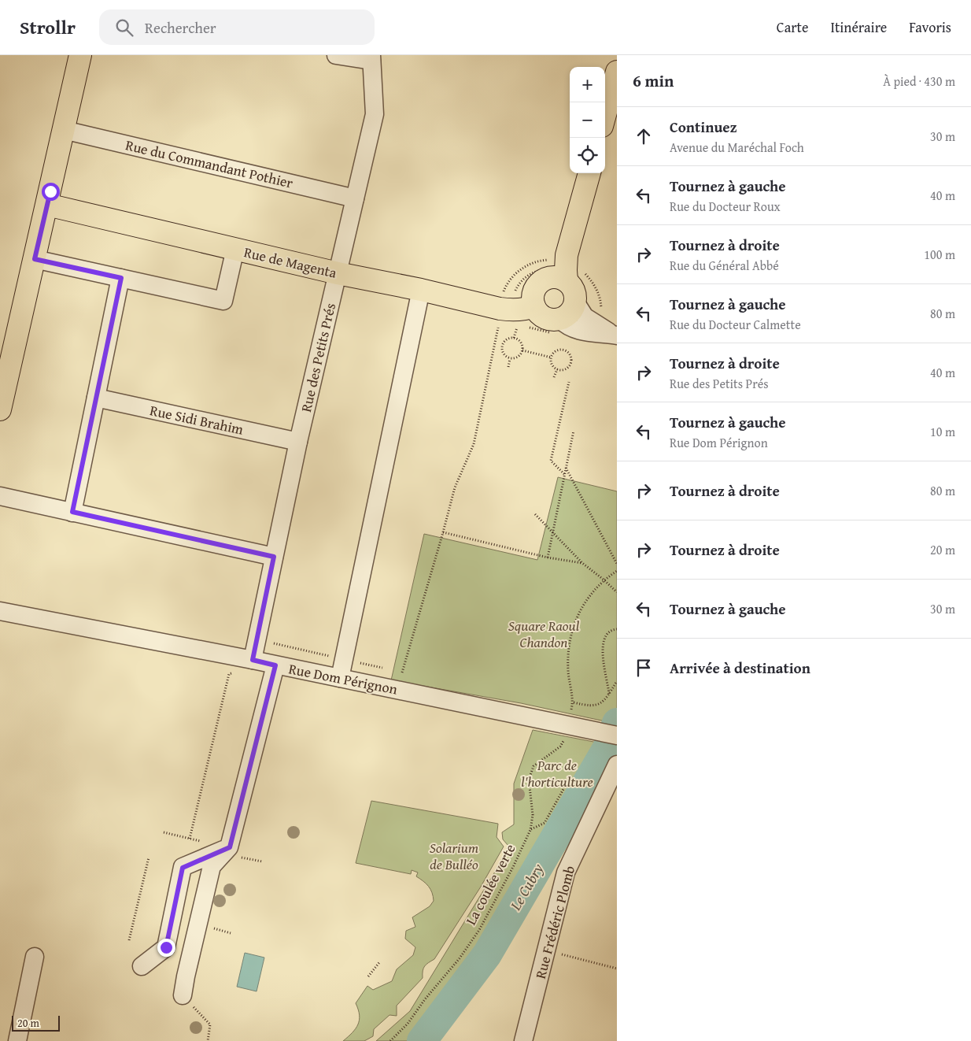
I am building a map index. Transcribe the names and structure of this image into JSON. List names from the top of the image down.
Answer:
{
  "streets": {
    "main road": ["Rue de Magenta"],
    "street": [
      "Rue du Commandant Pothier",
      "Rue des Petits Prés",
      "Rue Sidi Brahim",
      "Rue Dom Pérignon",
      "Rue Frédéric Plomb"
    ],
    "path": ["La coulée verte"]
  },
  "crossings": [
    ["Rue du Commandant Pothier", "Rue des Petits Prés"],
    ["Rue de Magenta", "Rue des Petits Prés"],
    ["Rue des Petits Prés", "Rue Sidi Brahim"],
    ["Rue des Petits Prés", "Rue Dom Pérignon"],
    ["Rue Dom Pérignon", "La coulée verte"]
  ],
  "water": ["Le Cubry"],
  "parks": ["Square Raoul Chandon", "Parc de l'horticulture", "Solarium de Bulléo"],
  "scale_bar": "20 m",
  "page": {
    "header": "Strollr",
    "search": "Rechercher",
    "nav": ["Carte", "Itinéraire", "Favoris"],
    "heading": ["6 min", "À pied · 430 m"],
    "map_buttons": ["+", "−"],
    "list": [
      ["Continuez", "Avenue du Maréchal Foch", "30 m"],
      ["Tournez à gauche", "Rue du Docteur Roux", "40 m"],
      ["Tournez à droite", "Rue du Général Abbé", "100 m"],
      ["Tournez à gauche", "Rue du Docteur Calmette", "80 m"],
      ["Tournez à droite", "Rue des Petits Prés", "40 m"],
      ["Tournez à gauche", "Rue Dom Pérignon", "10 m"],
      ["Tournez à droite", "80 m"],
      ["Tournez à droite", "20 m"],
      ["Tournez à gauche", "30 m"],
      "Arrivée à destination"
    ],
    "scale": "20 m"
  }
}
